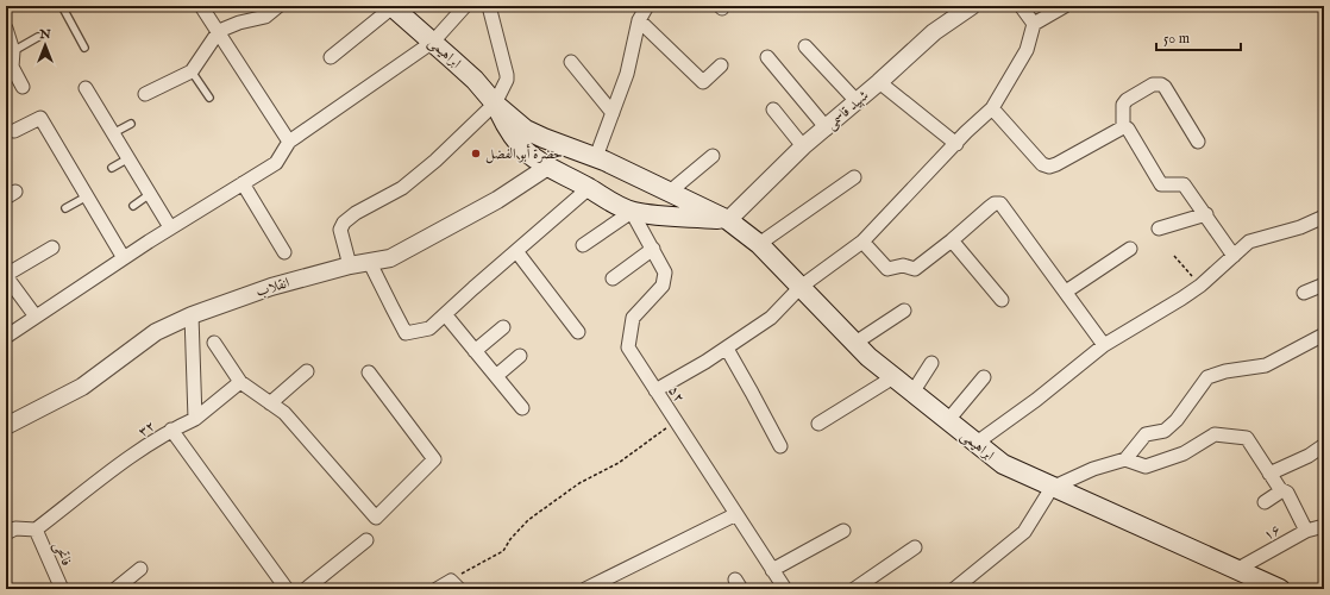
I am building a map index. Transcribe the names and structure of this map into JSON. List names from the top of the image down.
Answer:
{
  "streets": {
    "main road": ["ابراهیمی"],
    "street": [
      "شهید قاسمی",
      "انقلاب",
      "۵۲",
      "۳۲",
      "۱۶",
      "فاتحی"
    ]
  },
  "crossings": [
    ["ابراهیمی", "شهید قاسمی"],
    ["ابراهیمی", "۱۶"],
    ["۳۲", "فاتحی"]
  ],
  "places": ["حضرة أبو الفضل"],
  "scale_bar": "50 m",
  "north": "top"
}
